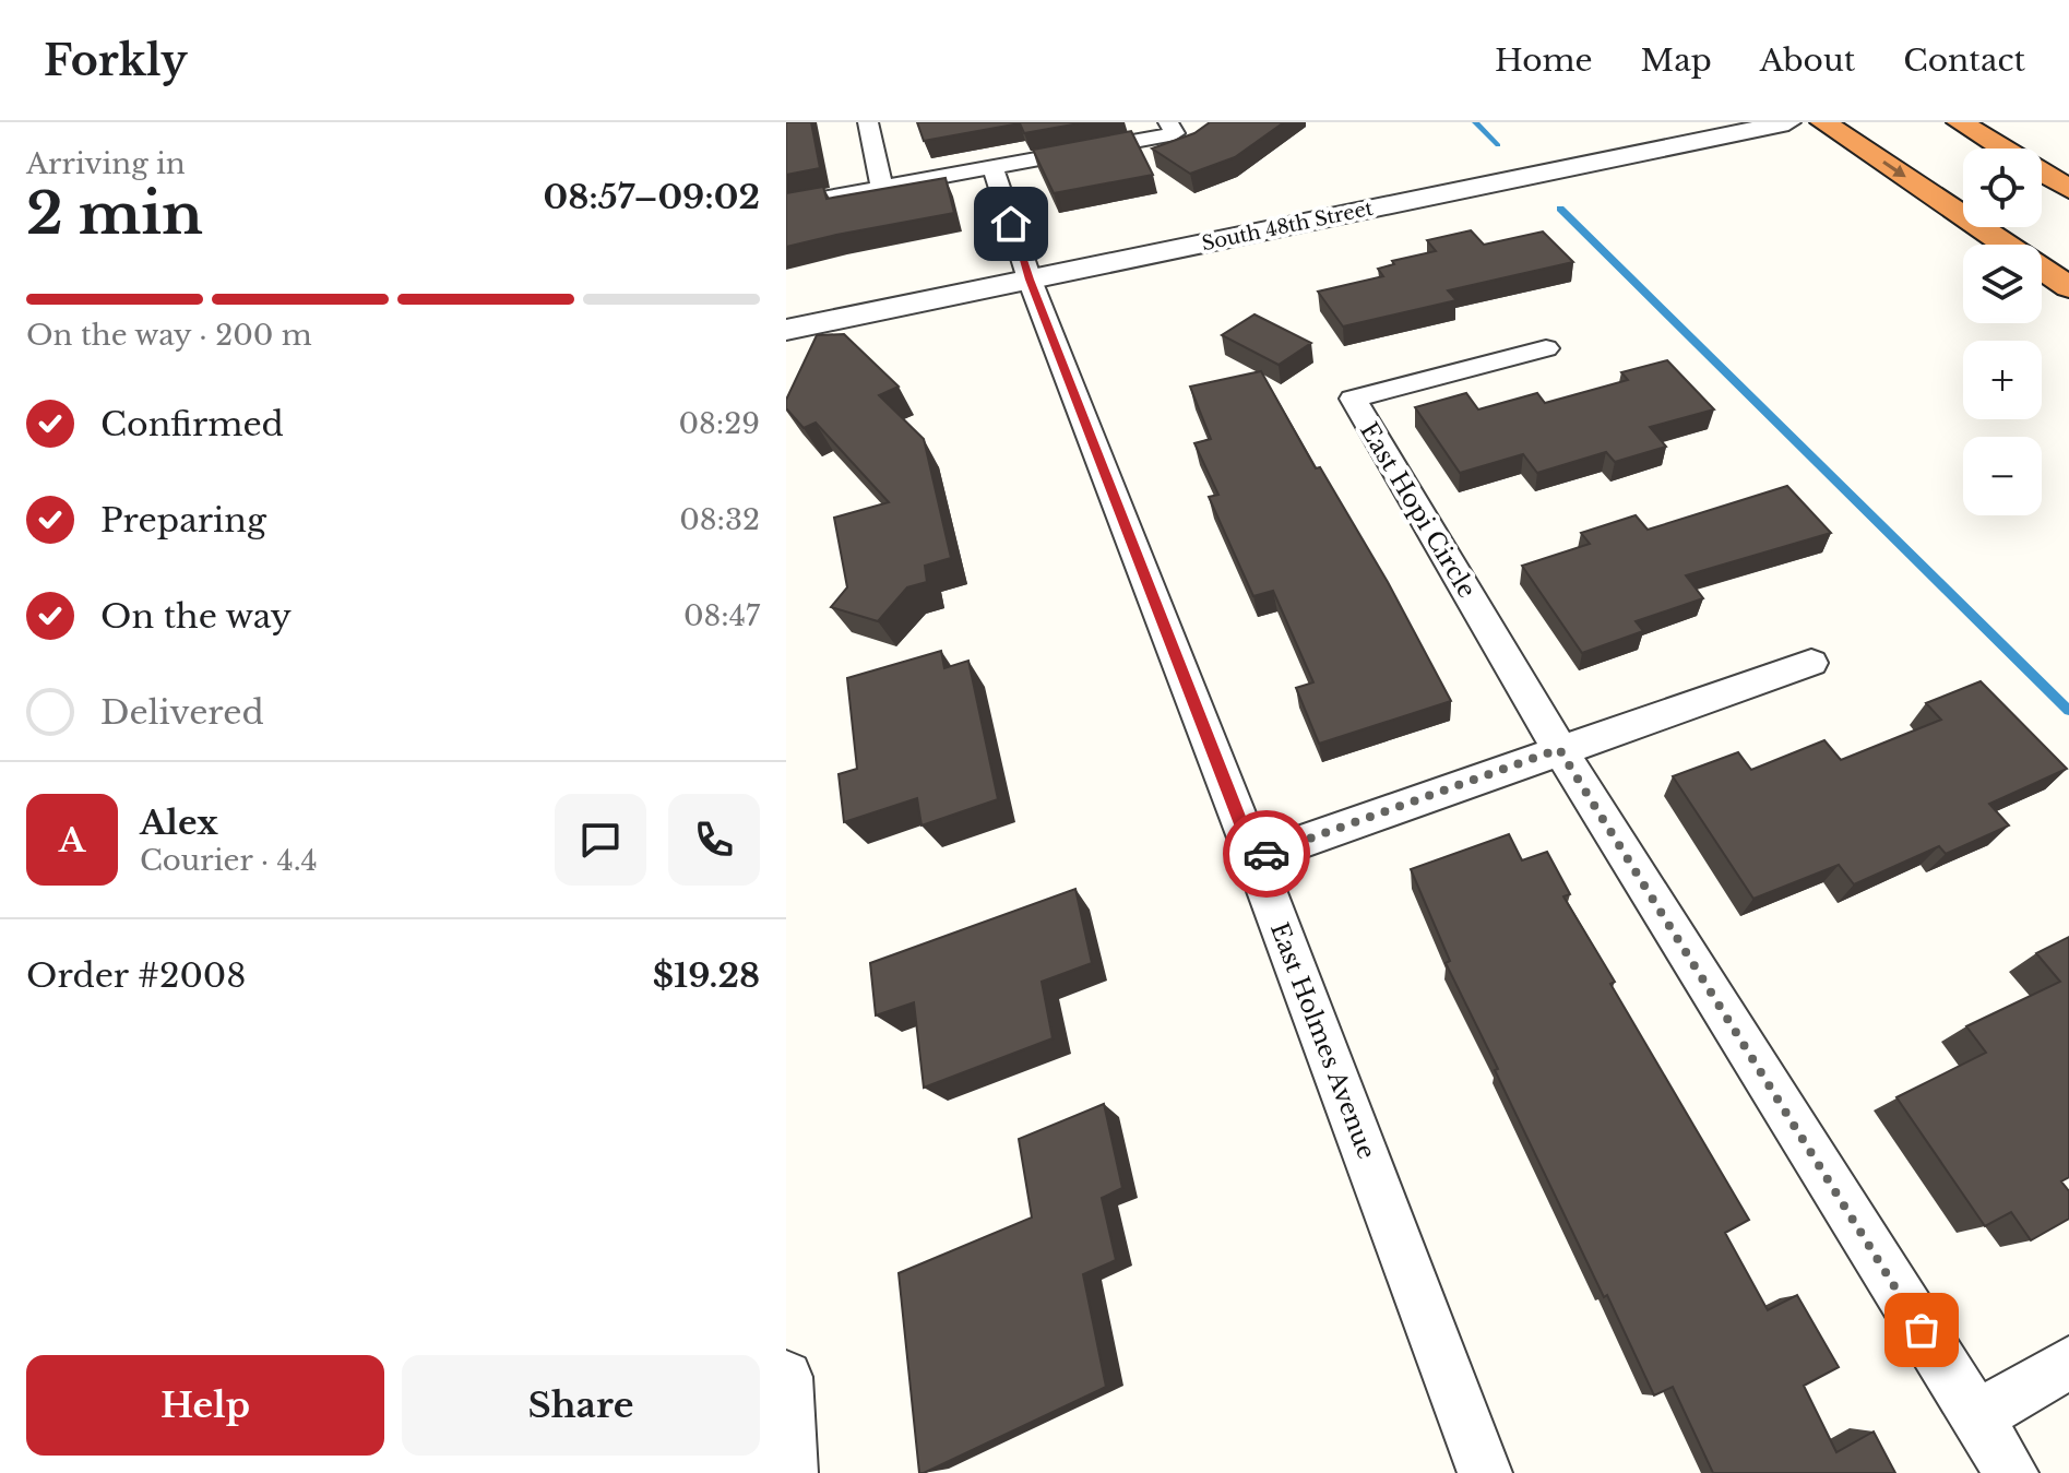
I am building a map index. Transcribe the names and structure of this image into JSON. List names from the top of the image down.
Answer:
{
  "streets": {
    "street": ["South 48th Street", "East Hopi Circle", "East Holmes Avenue"]
  },
  "crossings": [
    ["South 48th Street", "East Holmes Avenue"]
  ],
  "page": {
    "header": "Forkly",
    "nav": [
      "Home",
      "Map",
      "About",
      "Contact"
    ],
    "heading": ["2 min", "Arriving in", "08:57–09:02"],
    "panel": [
      "Alex",
      "Courier · 4.4",
      "Order #2008",
      "$19.28"
    ],
    "map_buttons": ["+", "−"],
    "bar": "On the way · 200 m",
    "list": [
      ["Confirmed", "08:29"],
      ["Preparing", "08:32"],
      ["On the way", "08:47"],
      "Delivered"
    ],
    "round": "A",
    "buttons": ["Help", "Share"]
  }
}
